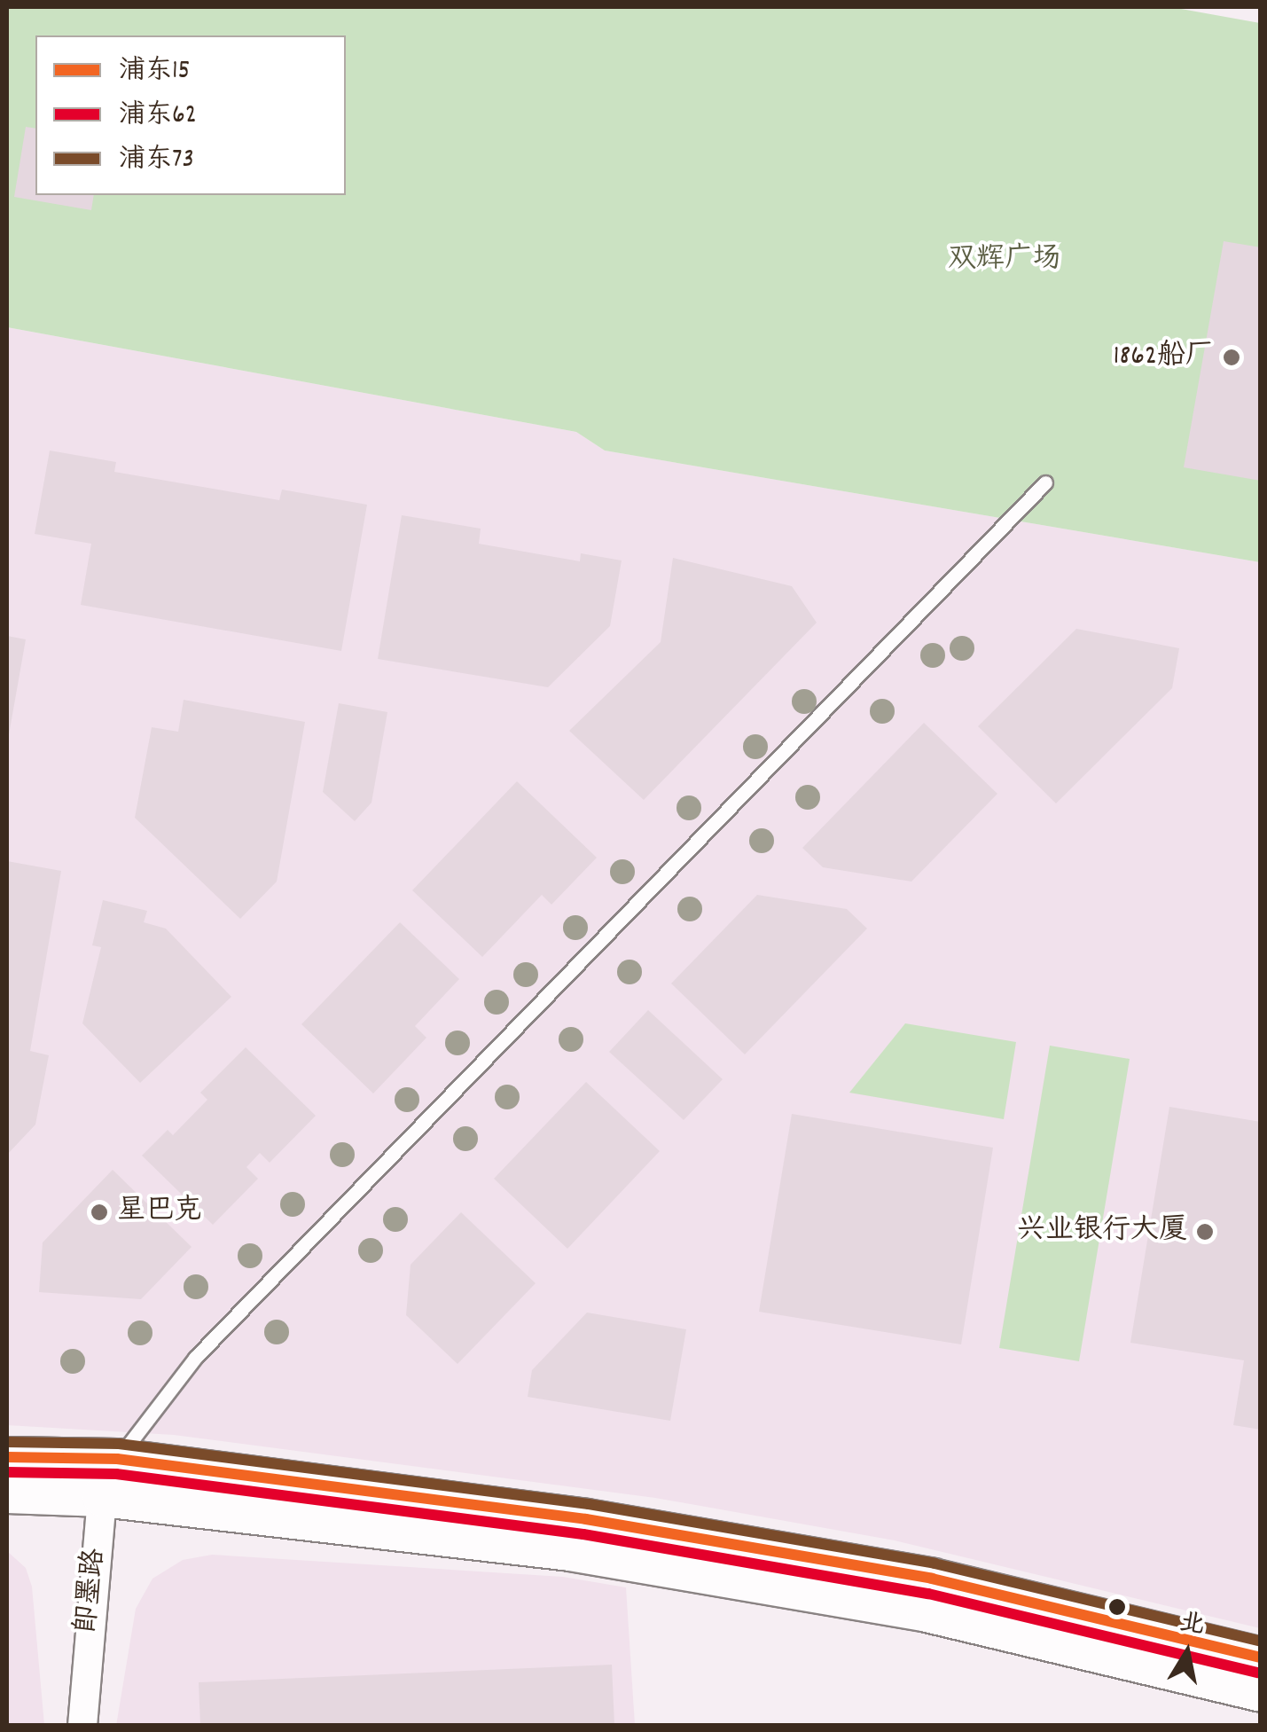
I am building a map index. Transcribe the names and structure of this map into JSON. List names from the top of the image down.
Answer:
{
  "streets": {
    "street": ["即墨路"]
  },
  "parks": ["双辉广场"],
  "places": ["1862船厂", "星巴克", "兴业银行大厦"],
  "lines": ["transit line 浦东73", "transit line 浦东15", "transit line 浦东62"],
  "legend": ["浦东15", "浦东62", "浦东73"],
  "north": "top"
}
